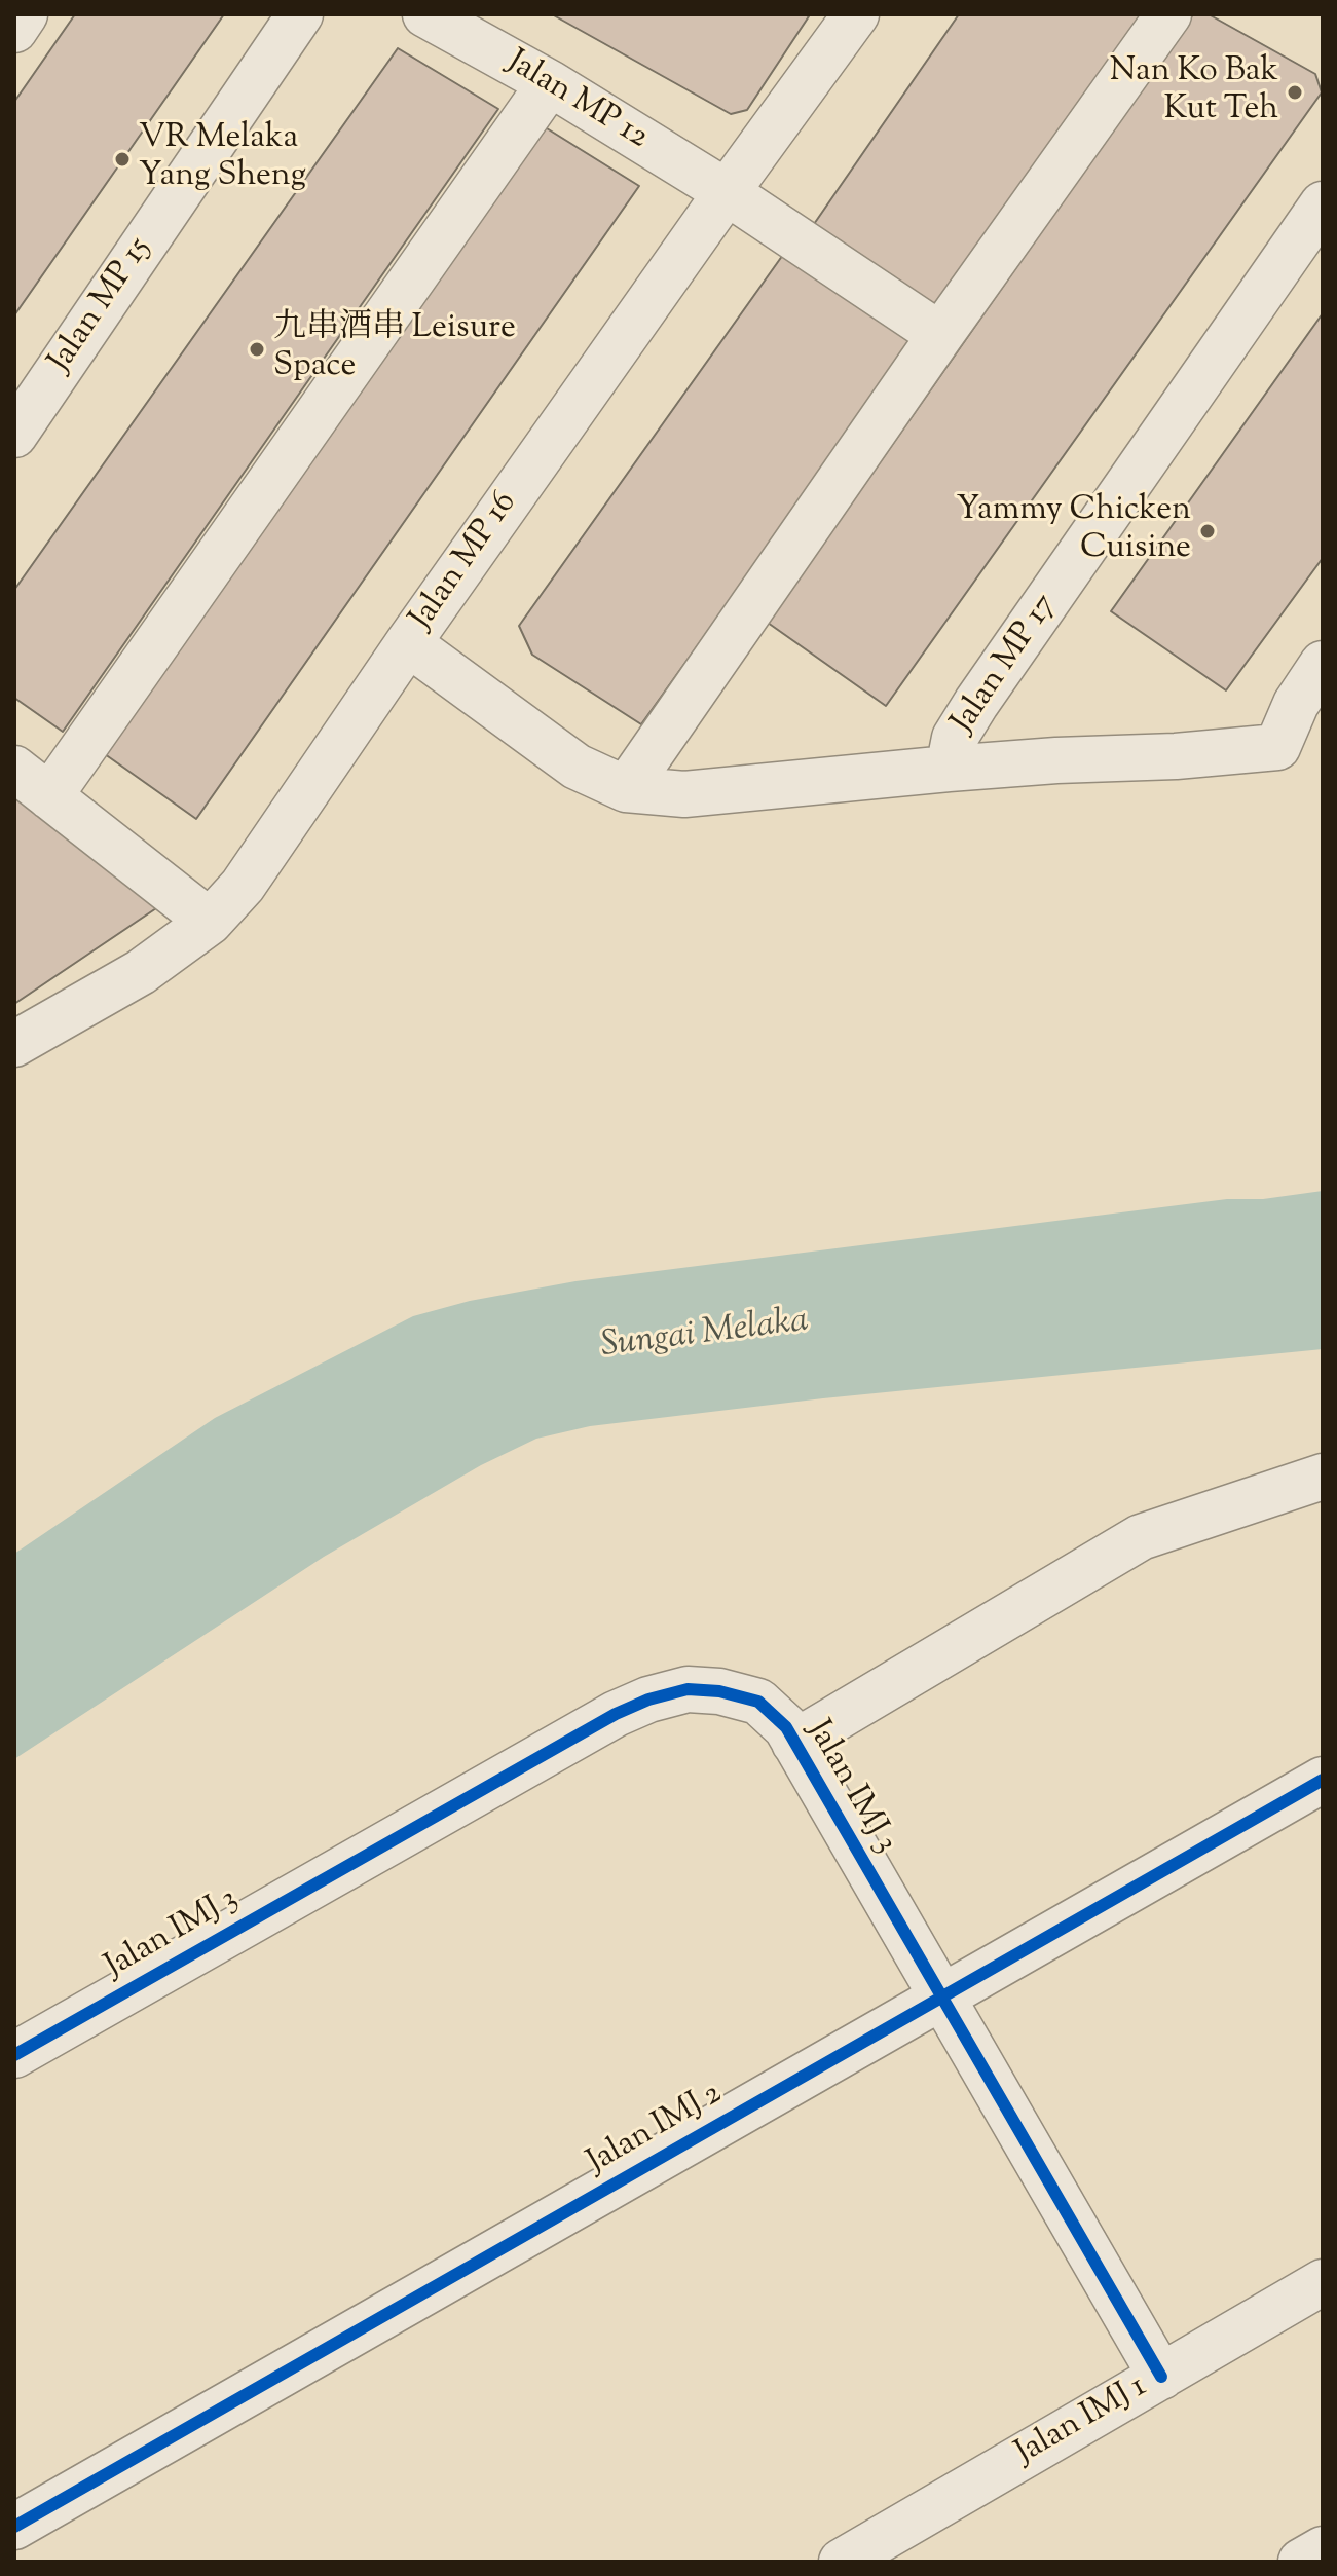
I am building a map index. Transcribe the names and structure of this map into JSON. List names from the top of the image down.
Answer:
{
  "streets": {
    "street": [
      "Jalan MP 12",
      "Jalan MP 15",
      "Jalan MP 16",
      "Jalan MP 17",
      "Jalan IMJ 3",
      "Jalan IMJ 2",
      "Jalan IMJ 1"
    ]
  },
  "crossings": [
    ["Jalan MP 12", "Jalan MP 16"],
    ["Jalan MP 16", "Jalan MP 17"],
    ["Jalan IMJ 3", "Jalan IMJ 2"],
    ["Jalan IMJ 3", "Jalan IMJ 1"]
  ],
  "water": ["Sungai Melaka"],
  "places": [
    "Nan Ko Bak Kut Teh",
    "VR Melaka Yang Sheng",
    "九串酒串 Leisure Space",
    "Yammy Chicken Cuisine"
  ]
}
